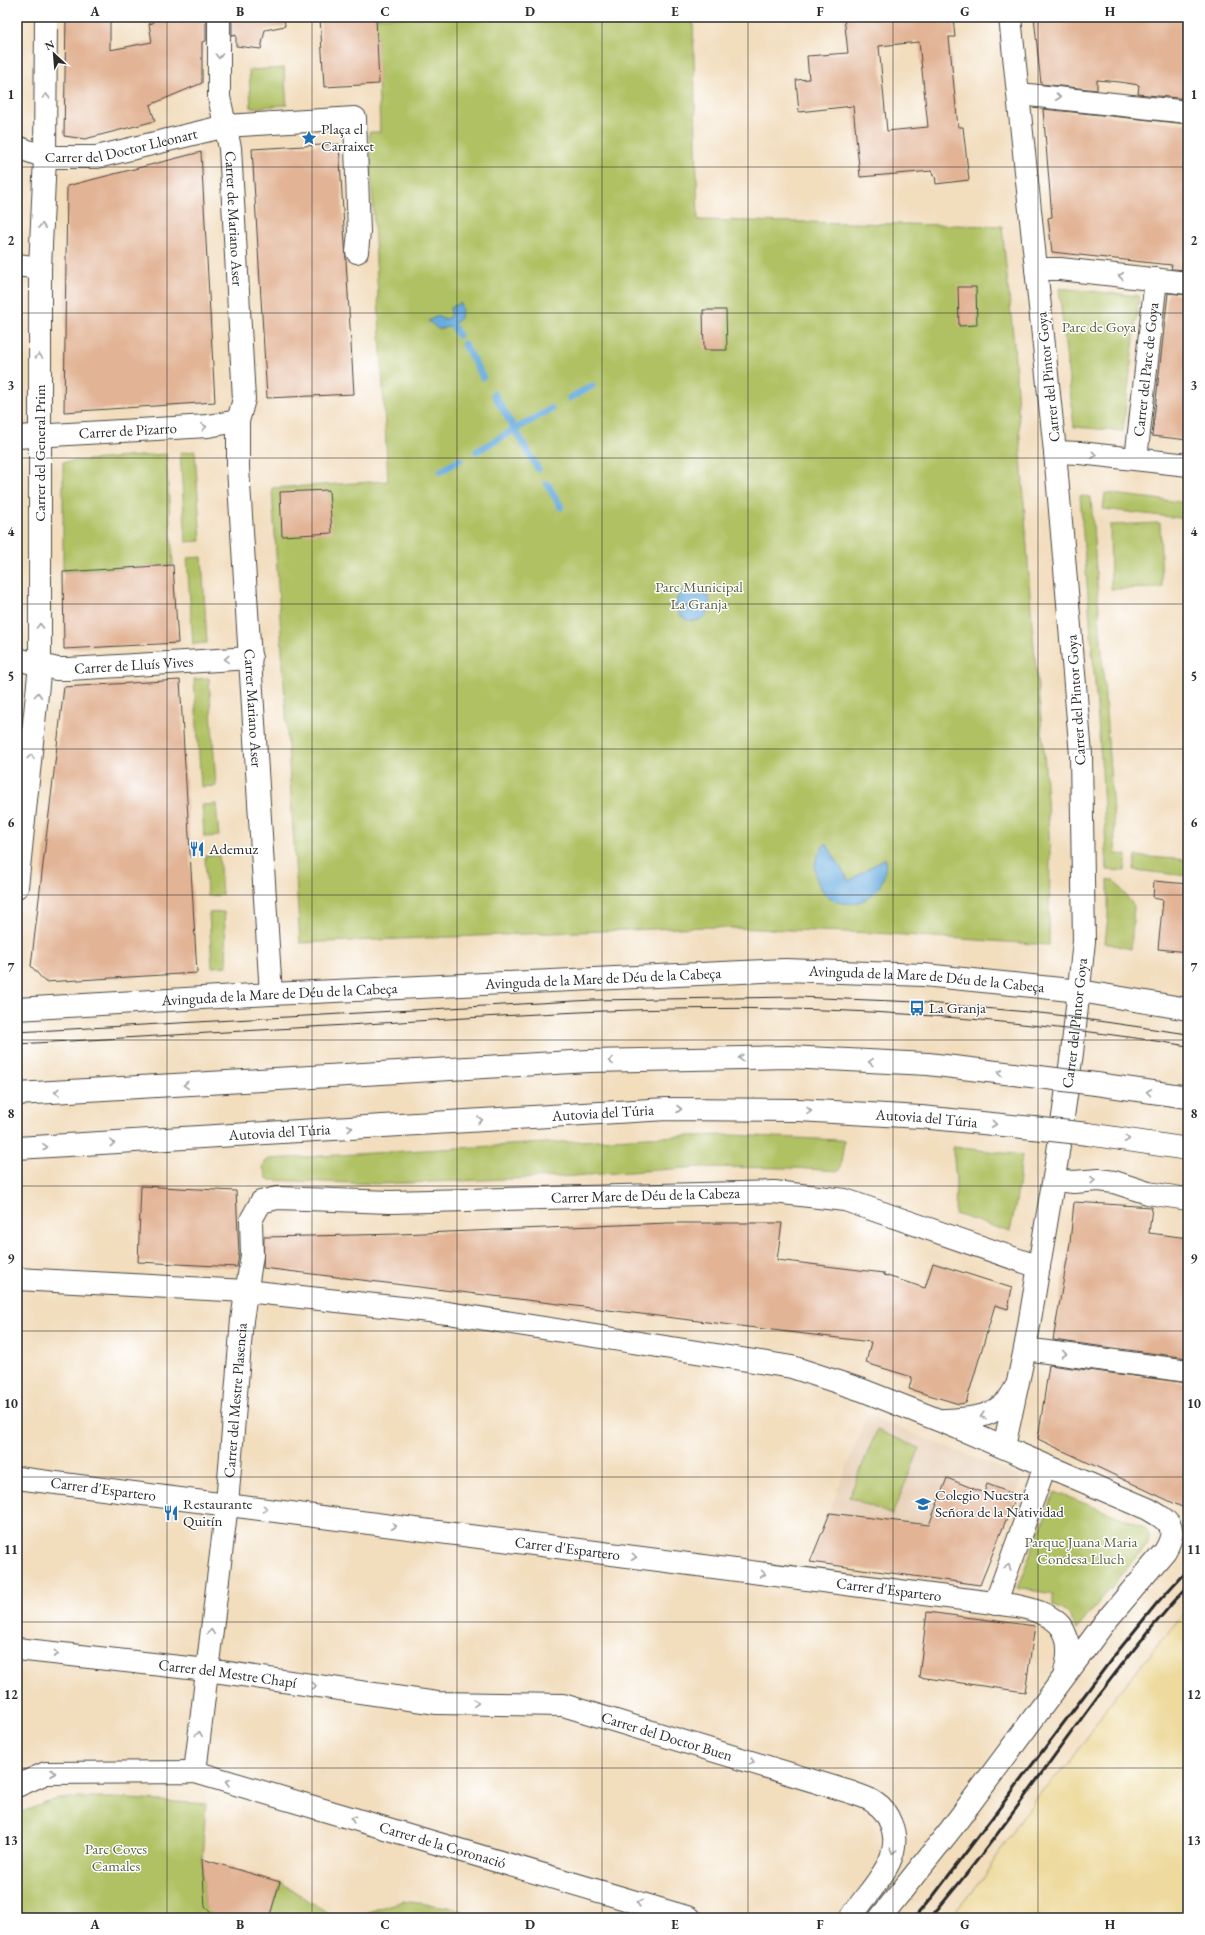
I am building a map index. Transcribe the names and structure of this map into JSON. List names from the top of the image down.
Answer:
{
  "streets": {
    "main road": [
      "Carrer del Doctor Lleonart",
      "Carrer de Mariano Aser",
      "Carrer del Parc de Goya",
      "Carrer del Pintor Goya",
      "Carrer de Pizarro",
      "Carrer del General Prim",
      "Carrer de Lluís Vives",
      "Carrer Mariano Aser",
      "Avinguda de la Mare de Déu de la Cabeça",
      "Autovia del Túria",
      "Carrer Mare de Déu de la Cabeza",
      "Carrer del Mestre Plasencia",
      "Carrer d'Espartero",
      "Carrer del Mestre Chapí",
      "Carrer del Doctor Buen",
      "Carrer de la Coronació"
    ]
  },
  "crossings": [
    ["Carrer del Doctor Lleonart", "Carrer de Mariano Aser"],
    ["Carrer del Doctor Lleonart", "Carrer del General Prim"],
    ["Carrer de Mariano Aser", "Carrer de Pizarro"],
    ["Carrer de Mariano Aser", "Carrer Mariano Aser"],
    ["Carrer del Pintor Goya", "Avinguda de la Mare de Déu de la Cabeça"],
    ["Carrer del Pintor Goya", "Carrer Mare de Déu de la Cabeza"],
    ["Carrer de Pizarro", "Carrer del General Prim"],
    ["Carrer de Pizarro", "Carrer Mariano Aser"],
    ["Carrer del General Prim", "Carrer de Lluís Vives"],
    ["Carrer de Lluís Vives", "Carrer Mariano Aser"],
    ["Carrer Mariano Aser", "Avinguda de la Mare de Déu de la Cabeça"],
    ["Carrer Mare de Déu de la Cabeza", "Carrer del Mestre Plasencia"],
    ["Carrer del Mestre Plasencia", "Carrer d'Espartero"],
    ["Carrer del Mestre Plasencia", "Carrer del Mestre Chapí"],
    ["Carrer del Mestre Plasencia", "Carrer de la Coronació"],
    ["Carrer del Mestre Chapí", "Carrer del Doctor Buen"]
  ],
  "one_way": [
    "Carrer de Pizarro",
    "Carrer del General Prim",
    "Carrer de Lluís Vives",
    "Carrer del Mestre Plasencia",
    "Carrer d'Espartero",
    "Carrer del Mestre Chapí"
  ],
  "parks": [
    "Parc de Goya",
    "Parc Municipal La Granja",
    "Parque Juana Maria Condesa Lluch",
    "Parc Coves Camales"
  ],
  "places": {
    "place": ["Plaça el Carraixet"],
    "restaurant": ["Ademuz", "Restaurante Quitín"],
    "bus stop": ["La Granja"],
    "school or university": ["Colegio Nuestra Señora de la Natividad"]
  },
  "north": "top left",
  "grid": {
    "columns": [
      "A",
      "B",
      "C",
      "D",
      "E",
      "F",
      "G",
      "H"
    ],
    "rows": [
      "1",
      "2",
      "3",
      "4",
      "5",
      "6",
      "7",
      "8",
      "9",
      "10",
      "11",
      "12",
      "13"
    ]
  }
}
